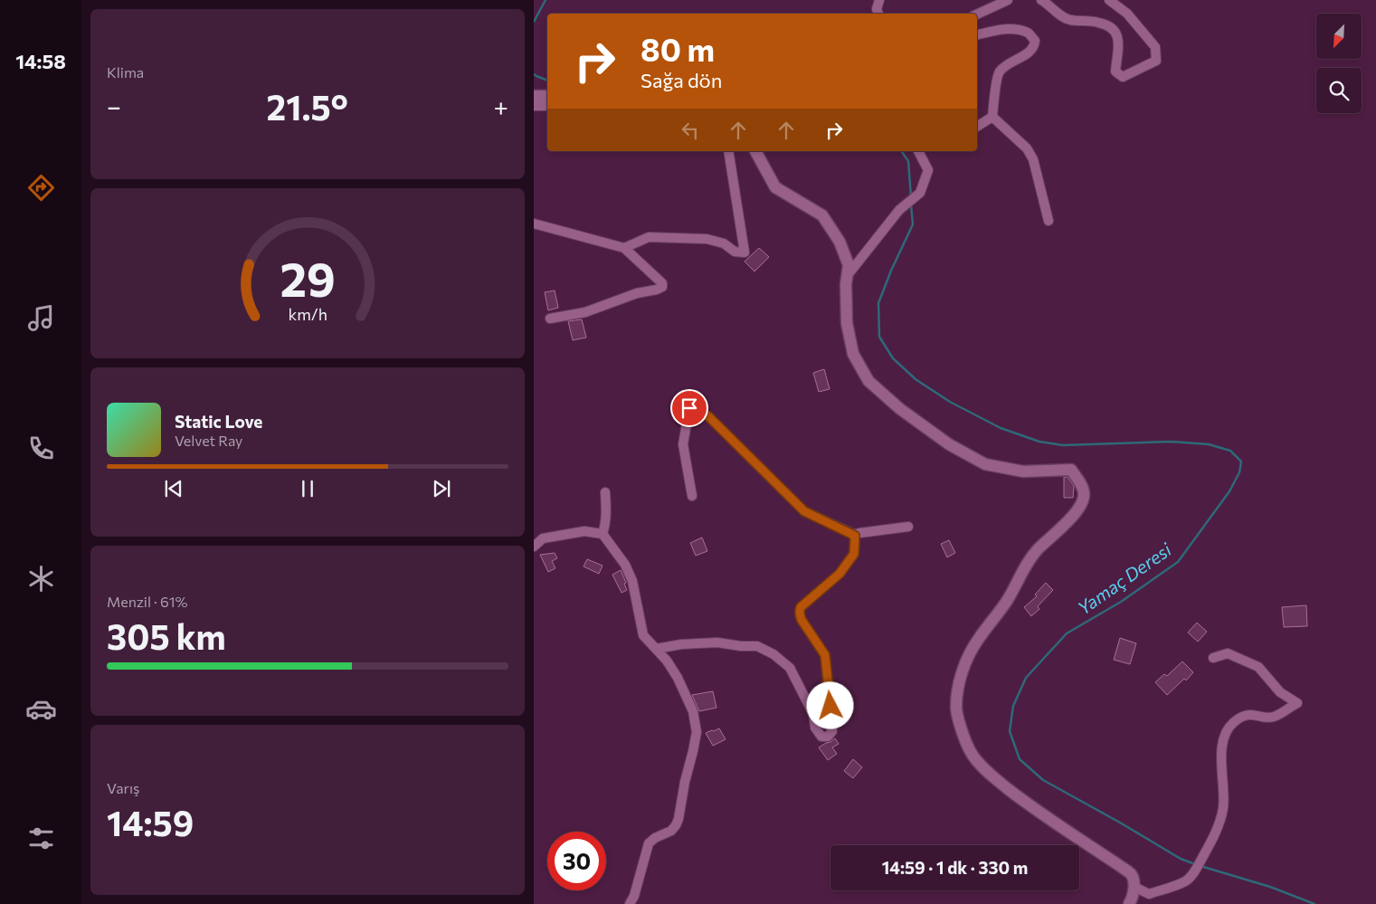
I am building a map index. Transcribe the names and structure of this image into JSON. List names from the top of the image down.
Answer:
{
  "water": ["Yamaç Deresi"],
  "north": "bottom left",
  "page": {
    "tabs": "14:58",
    "tile": [
      "Klima",
      ["Menzil · 61%", "305 km"],
      ["Varış", "14:59"]
    ],
    "turn": ["80 m", "Sağa dön"],
    "heat": ["−", "21.5°", "+"],
    "song": ["Static Love", "Velvet Ray"],
    "limit": "30",
    "trip": "14:59 · 1 dk · 330 m",
    "gauge": ["29", "km/h"]
  }
}
